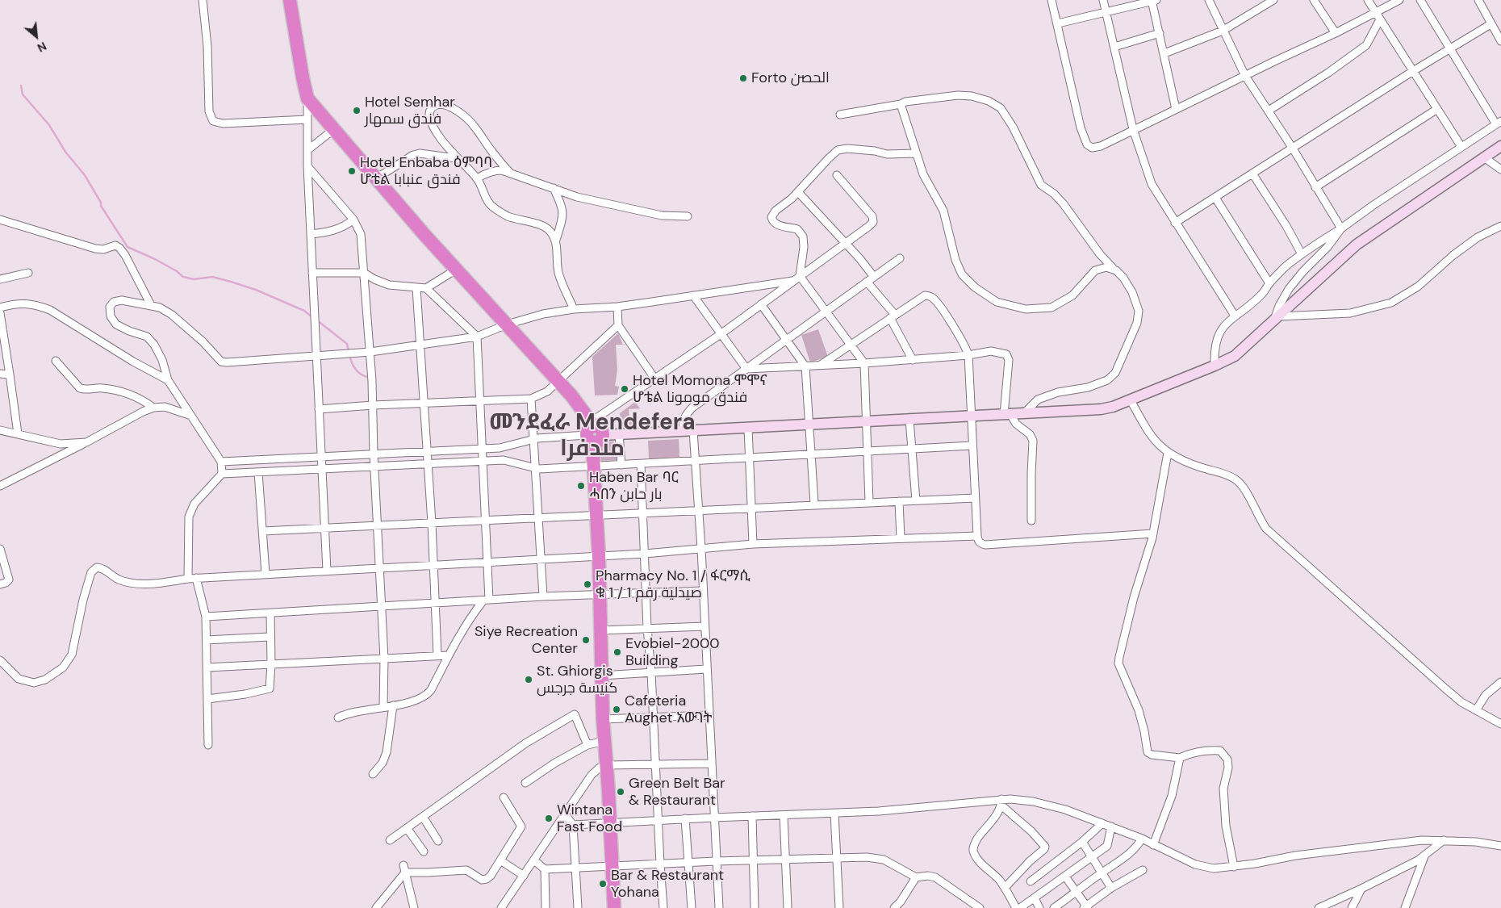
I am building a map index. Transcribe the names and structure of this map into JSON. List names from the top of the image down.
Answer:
{
  "districts": ["መንደፈራ Mendefera مندفرا"],
  "places": [
    "Forto الحصن",
    "Hotel Semhar فندق سمهار",
    "Hotel Enbaba ዕምባባ ሆቴል فندق عنبابا",
    "Hotel Momona ሞሞና ሆቴል فندق مومونا",
    "Haben Bar ባር ሓበን بار حابن",
    "Pharmacy No. 1 / ፋርማሲ ቁ 1 / صيدلية رقم 1",
    "Siye Recreation Center",
    "Evobiel-2000 Building",
    "St. Ghiorgis كنيسة جرجس",
    "Cafeteria Aughet አውገት",
    "Green Belt Bar & Restaurant",
    "Wintana Fast Food",
    "Bar & Restaurant Yohana"
  ],
  "north": "bottom right"
}
